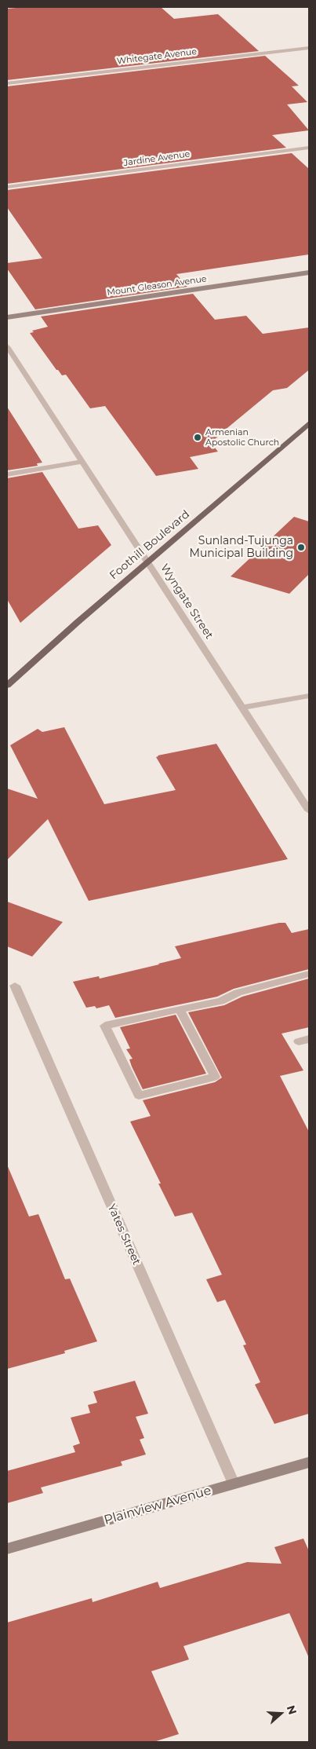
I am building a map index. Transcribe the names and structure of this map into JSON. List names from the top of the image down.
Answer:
{
  "streets": {
    "main road": ["Foothill Boulevard"],
    "street": [
      "Whitegate Avenue",
      "Jardine Avenue",
      "Mount Gleason Avenue",
      "Wyngate Street",
      "Yates Street",
      "Plainview Avenue"
    ]
  },
  "crossings": [
    ["Foothill Boulevard", "Wyngate Street"],
    ["Yates Street", "Plainview Avenue"]
  ],
  "places": ["Armenian Apostolic Church", "Sunland-Tujunga Municipal Building"],
  "north": "right"
}
